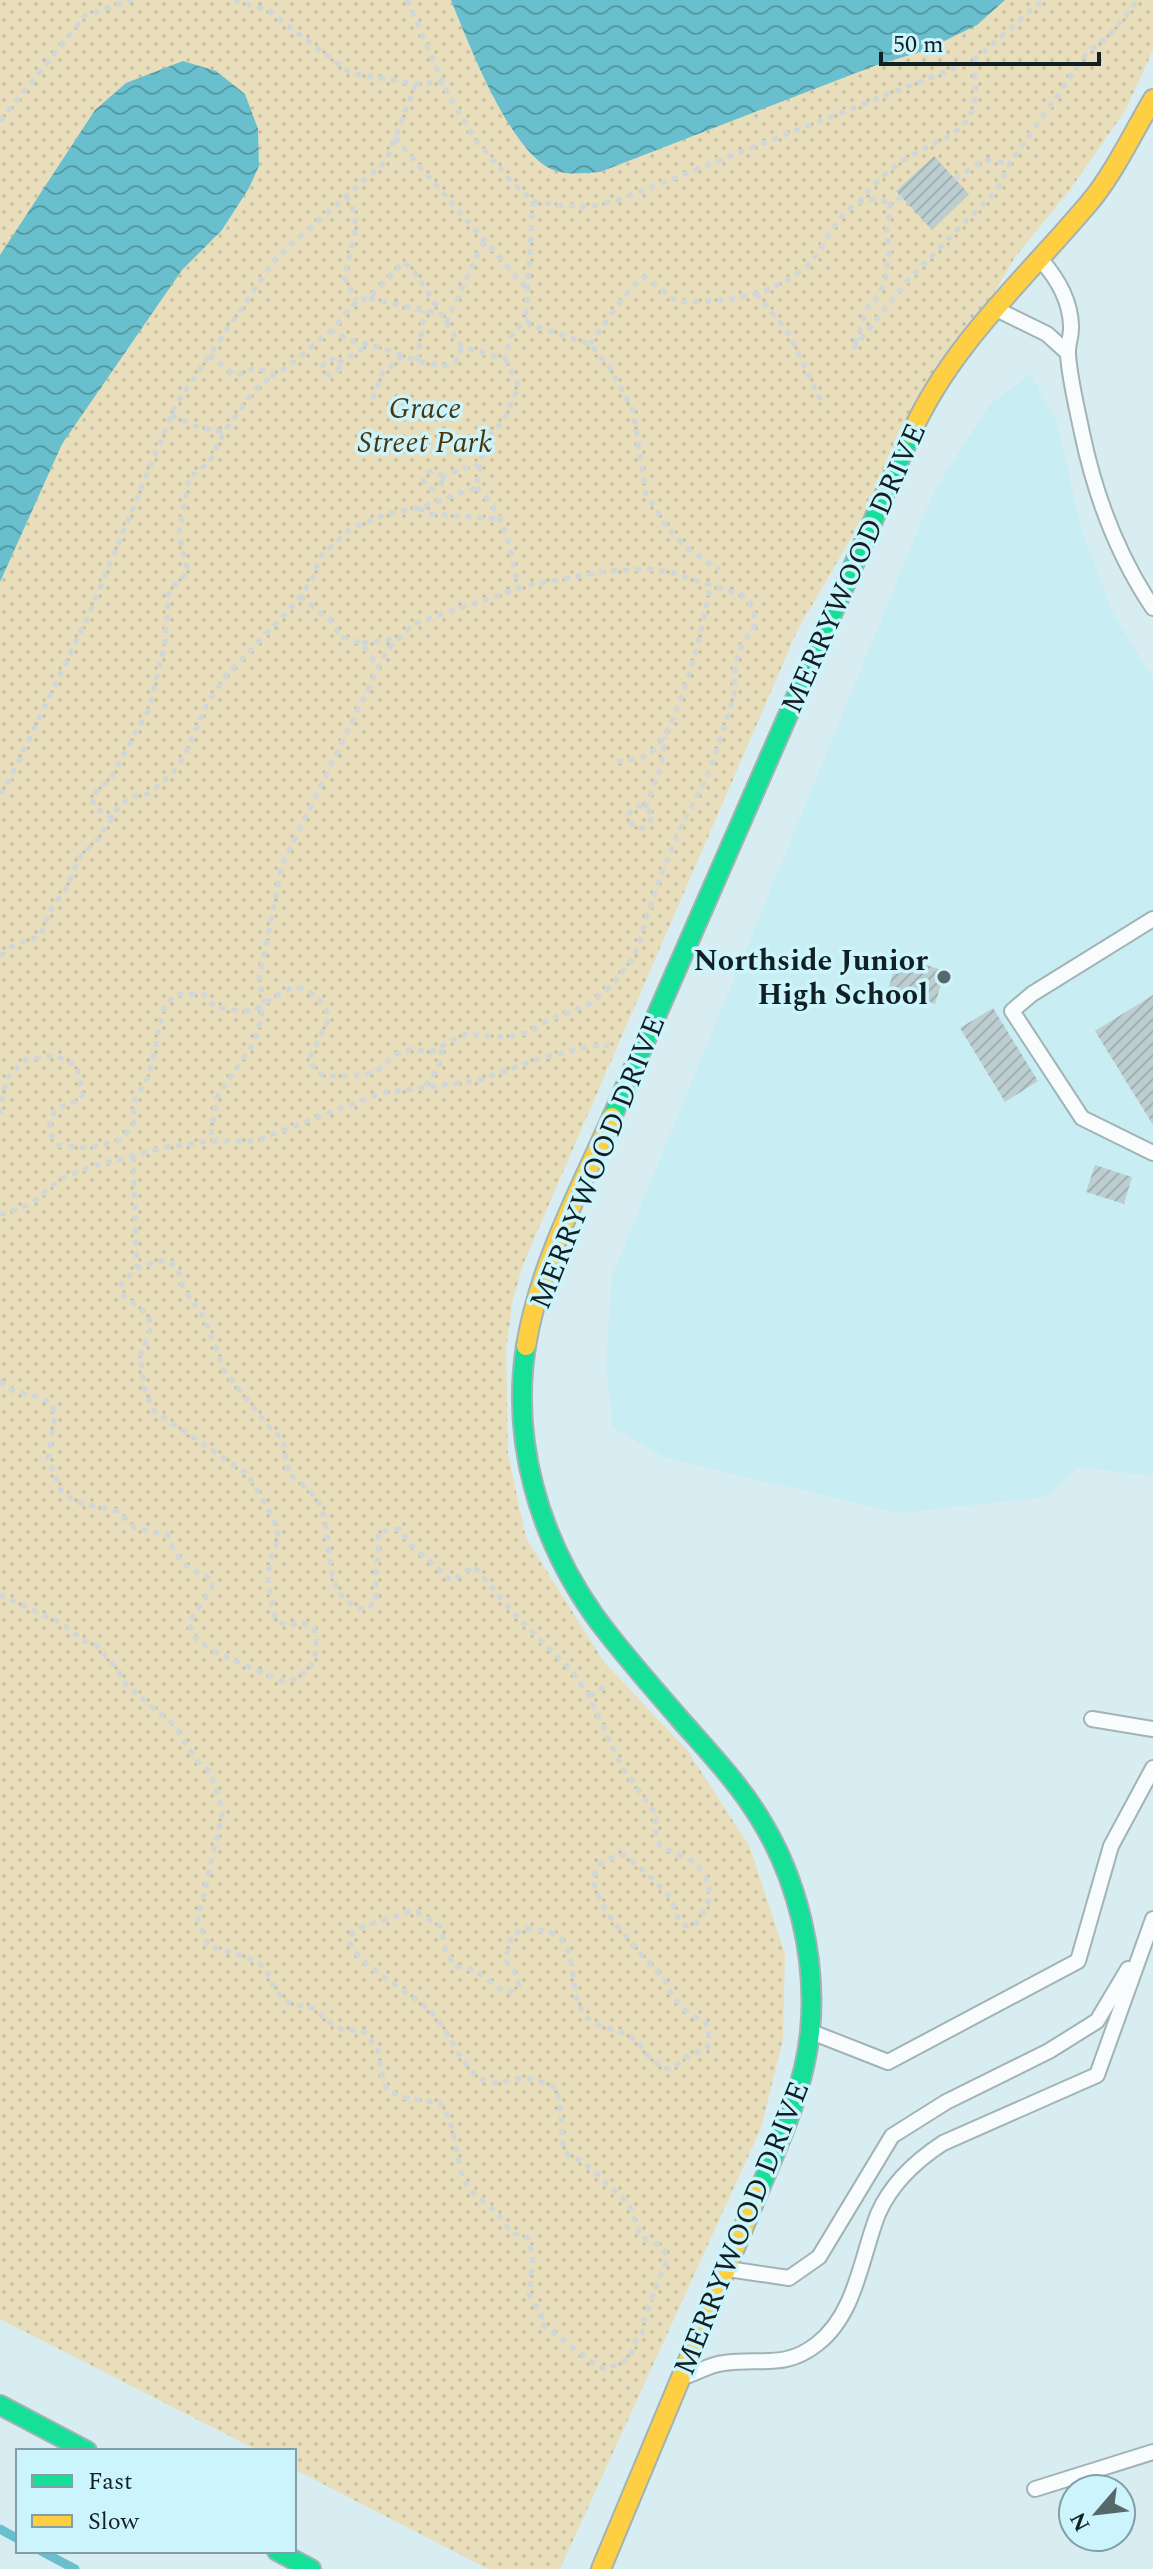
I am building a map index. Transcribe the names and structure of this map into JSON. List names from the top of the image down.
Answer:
{
  "streets": {
    "main road": ["MERRYWOOD DRIVE"]
  },
  "parks": ["Grace Street Park"],
  "places": ["Northside Junior High School"],
  "legend": ["Fast", "Slow"],
  "scale_bar": "50 m",
  "north": "bottom left"
}
